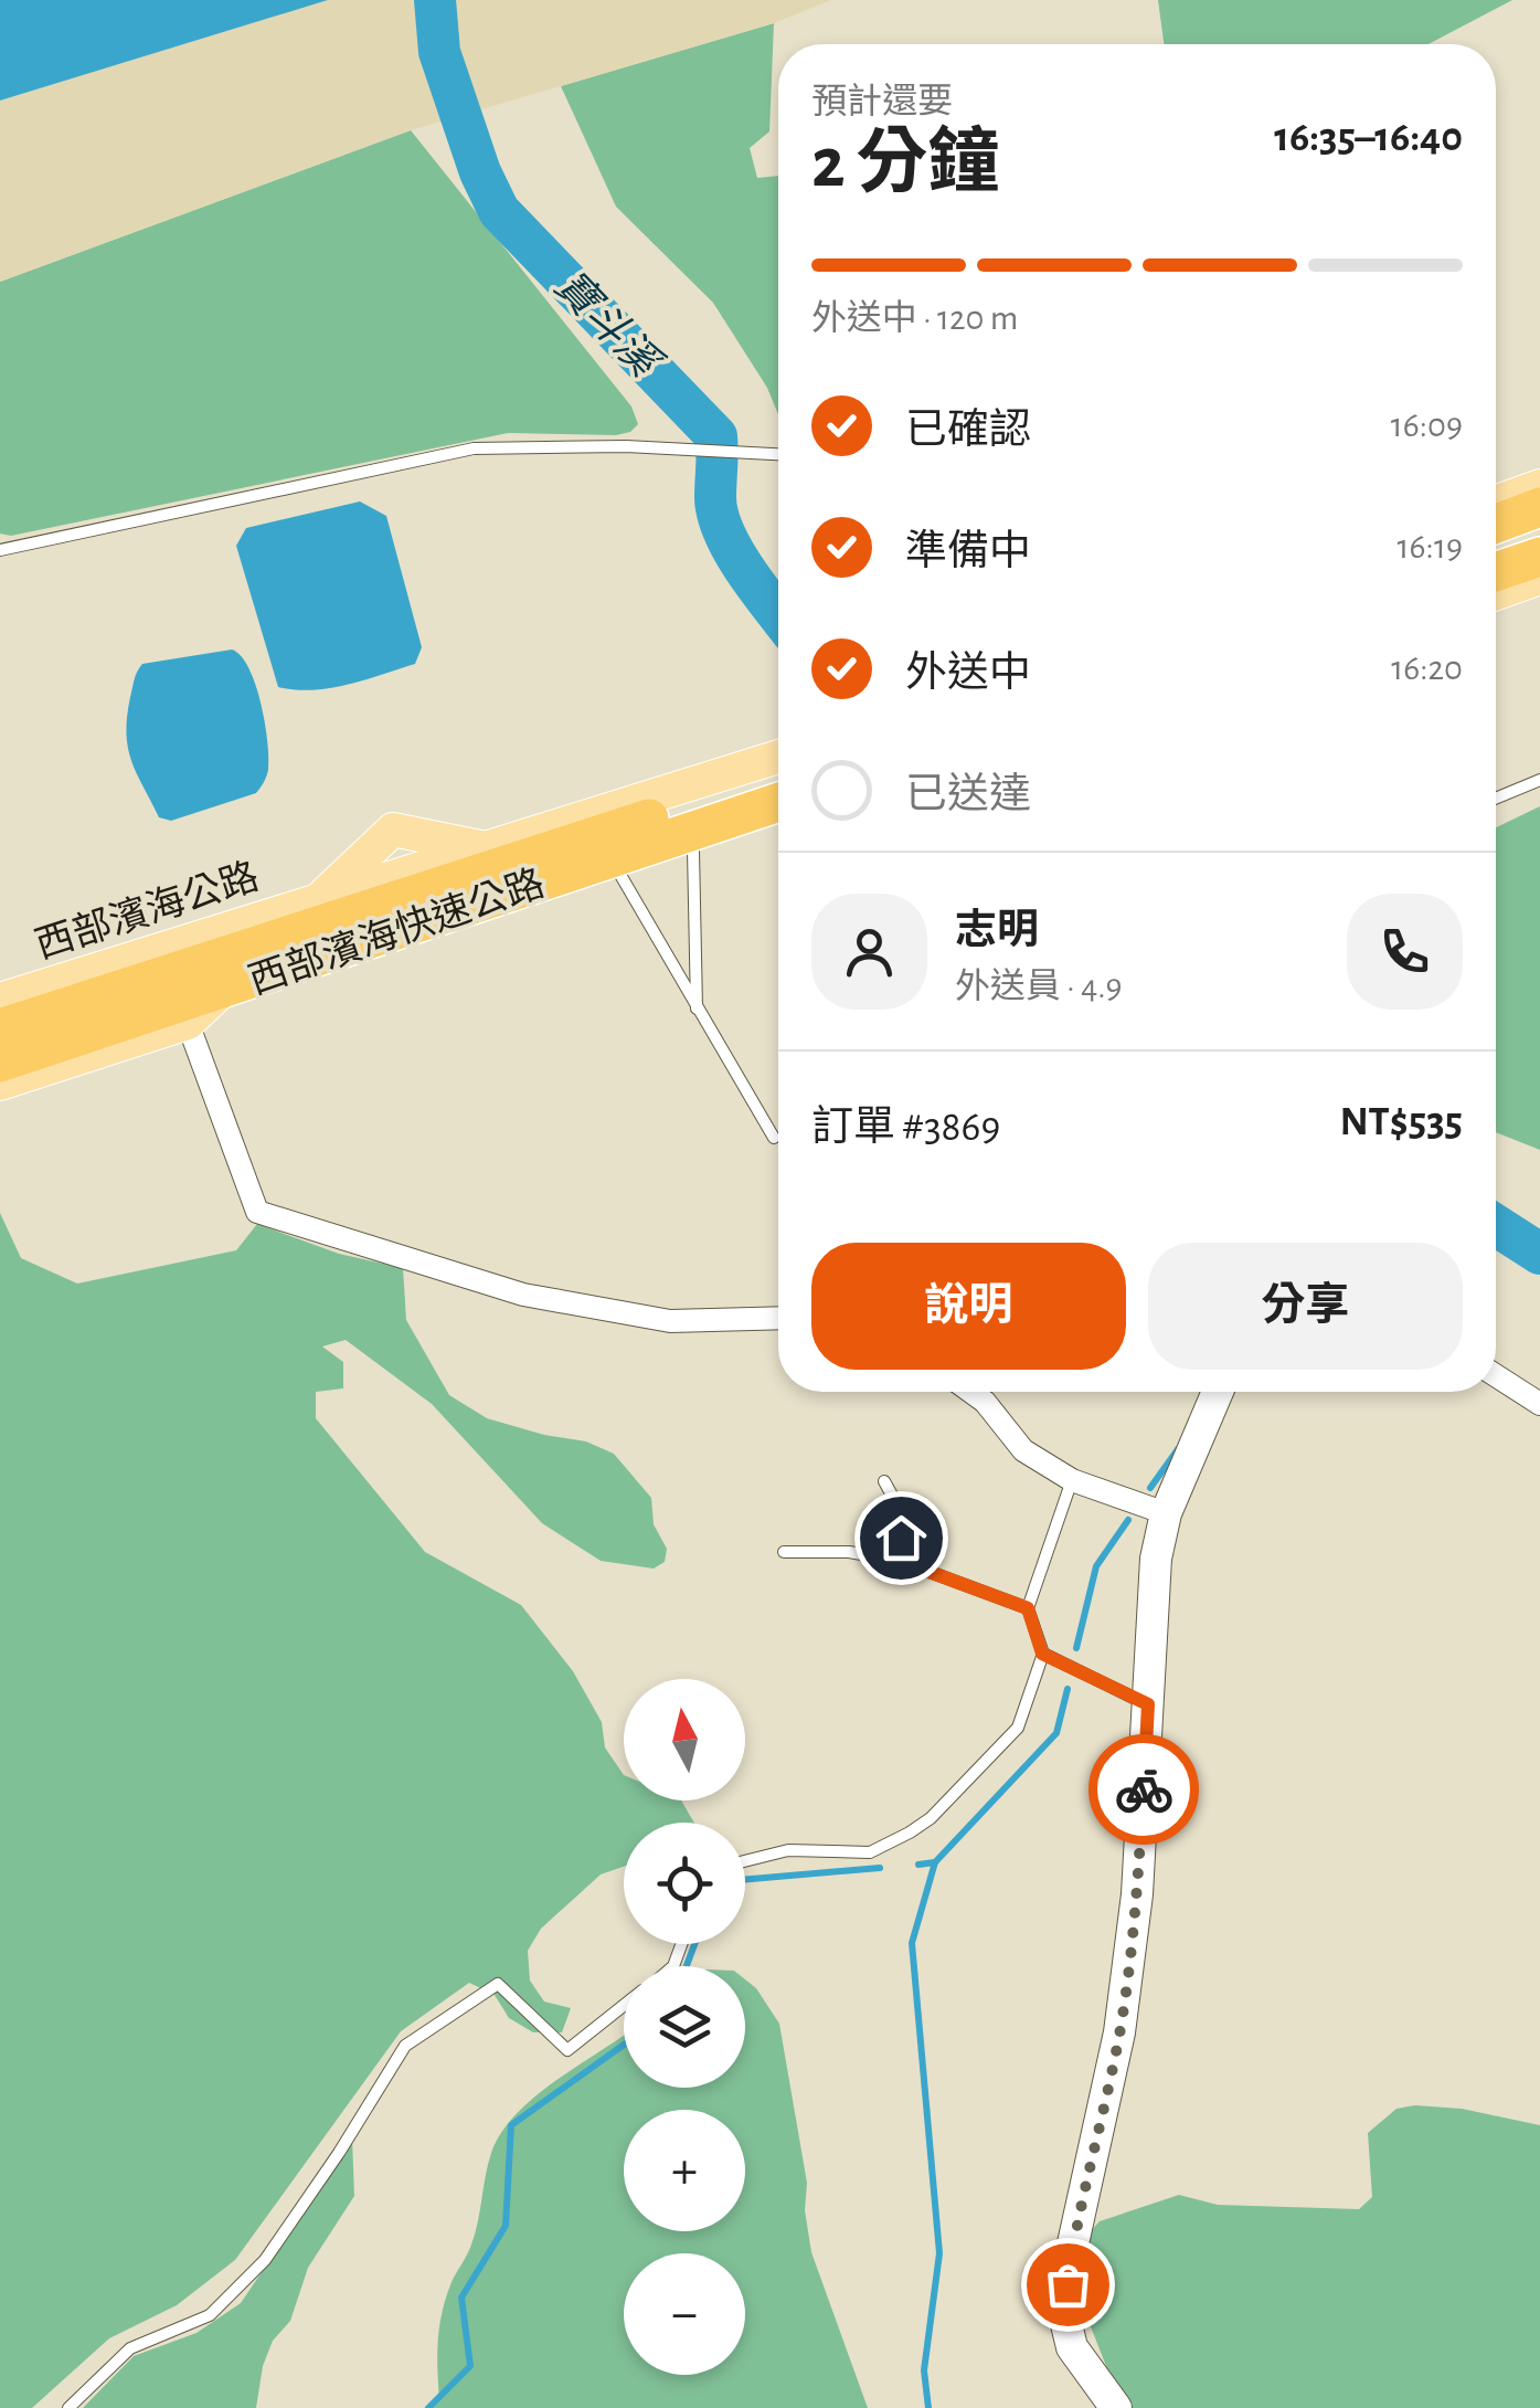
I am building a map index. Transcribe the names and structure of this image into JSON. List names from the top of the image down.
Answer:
{
  "streets": {
    "highway": ["西部濱海快速公路"],
    "main road": ["西部濱海公路"]
  },
  "water": ["寶斗溪"],
  "north": "top",
  "page": {
    "heading": ["2 分鐘", "預計還要", "16:35–16:40"],
    "panel": [
      "志明",
      "外送員 · 4.9",
      "訂單 #3869",
      "NT$535"
    ],
    "bar": "外送中 · 120 m",
    "list": [
      ["已確認", "16:09"],
      ["準備中", "16:19"],
      ["外送中", "16:20"],
      "已送達"
    ],
    "buttons": ["說明", "分享"],
    "map_buttons": ["+", "−"]
  }
}
